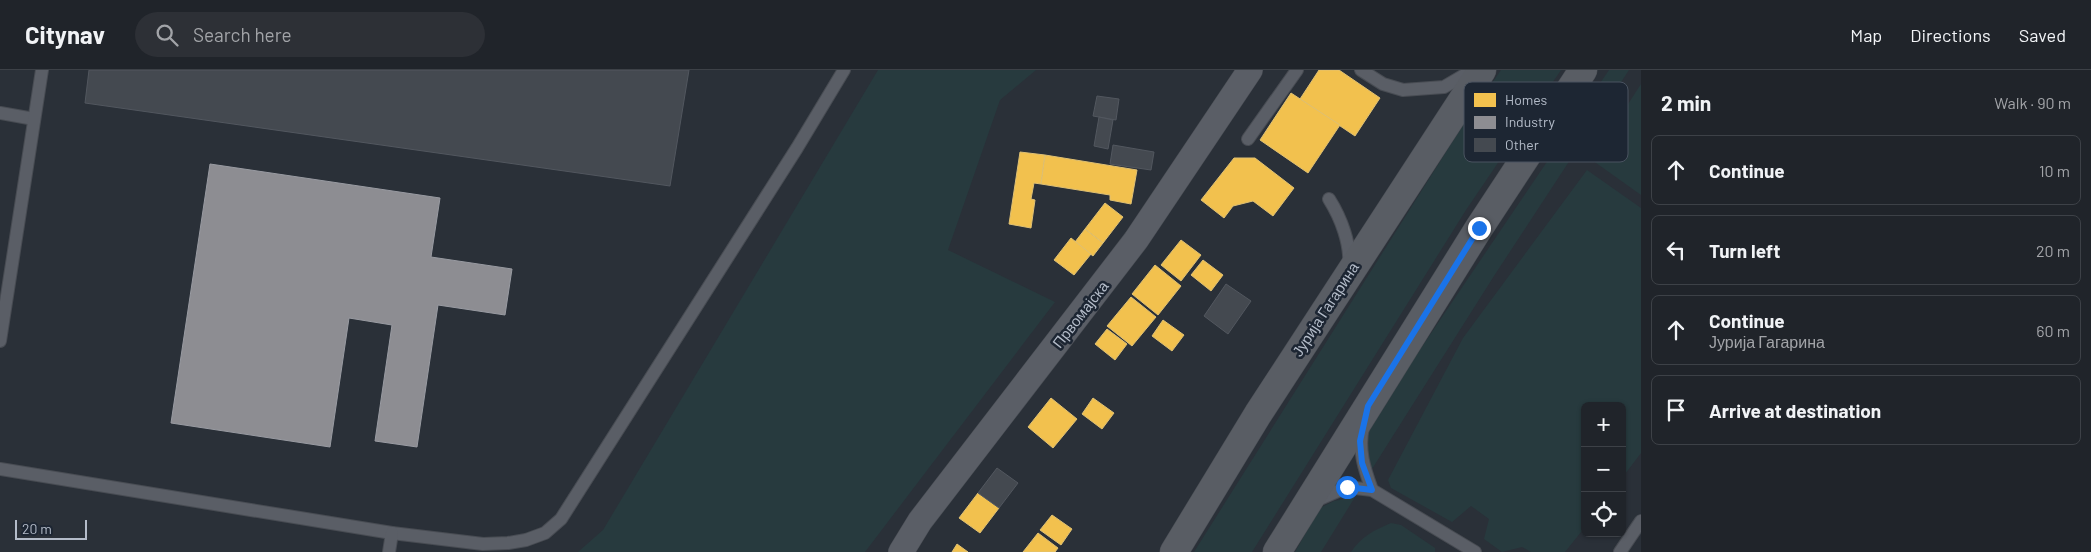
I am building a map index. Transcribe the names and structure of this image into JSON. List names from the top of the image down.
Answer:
{
  "streets": {
    "main road": ["Јурија Гагарина"],
    "street": ["Првомајска"]
  },
  "legend": ["Homes", "Industry", "Other"],
  "scale_bar": "20 m",
  "page": {
    "header": "Citynav",
    "search": "Search here",
    "nav": ["Map", "Directions", "Saved"],
    "heading": ["2 min", "Walk · 90 m"],
    "list": [
      ["Continue", "10 m"],
      ["Turn left", "20 m"],
      ["Continue", "Јурија Гагарина", "60 m"],
      "Arrive at destination"
    ],
    "map_buttons": ["+", "−"],
    "scale": "20 m"
  }
}
